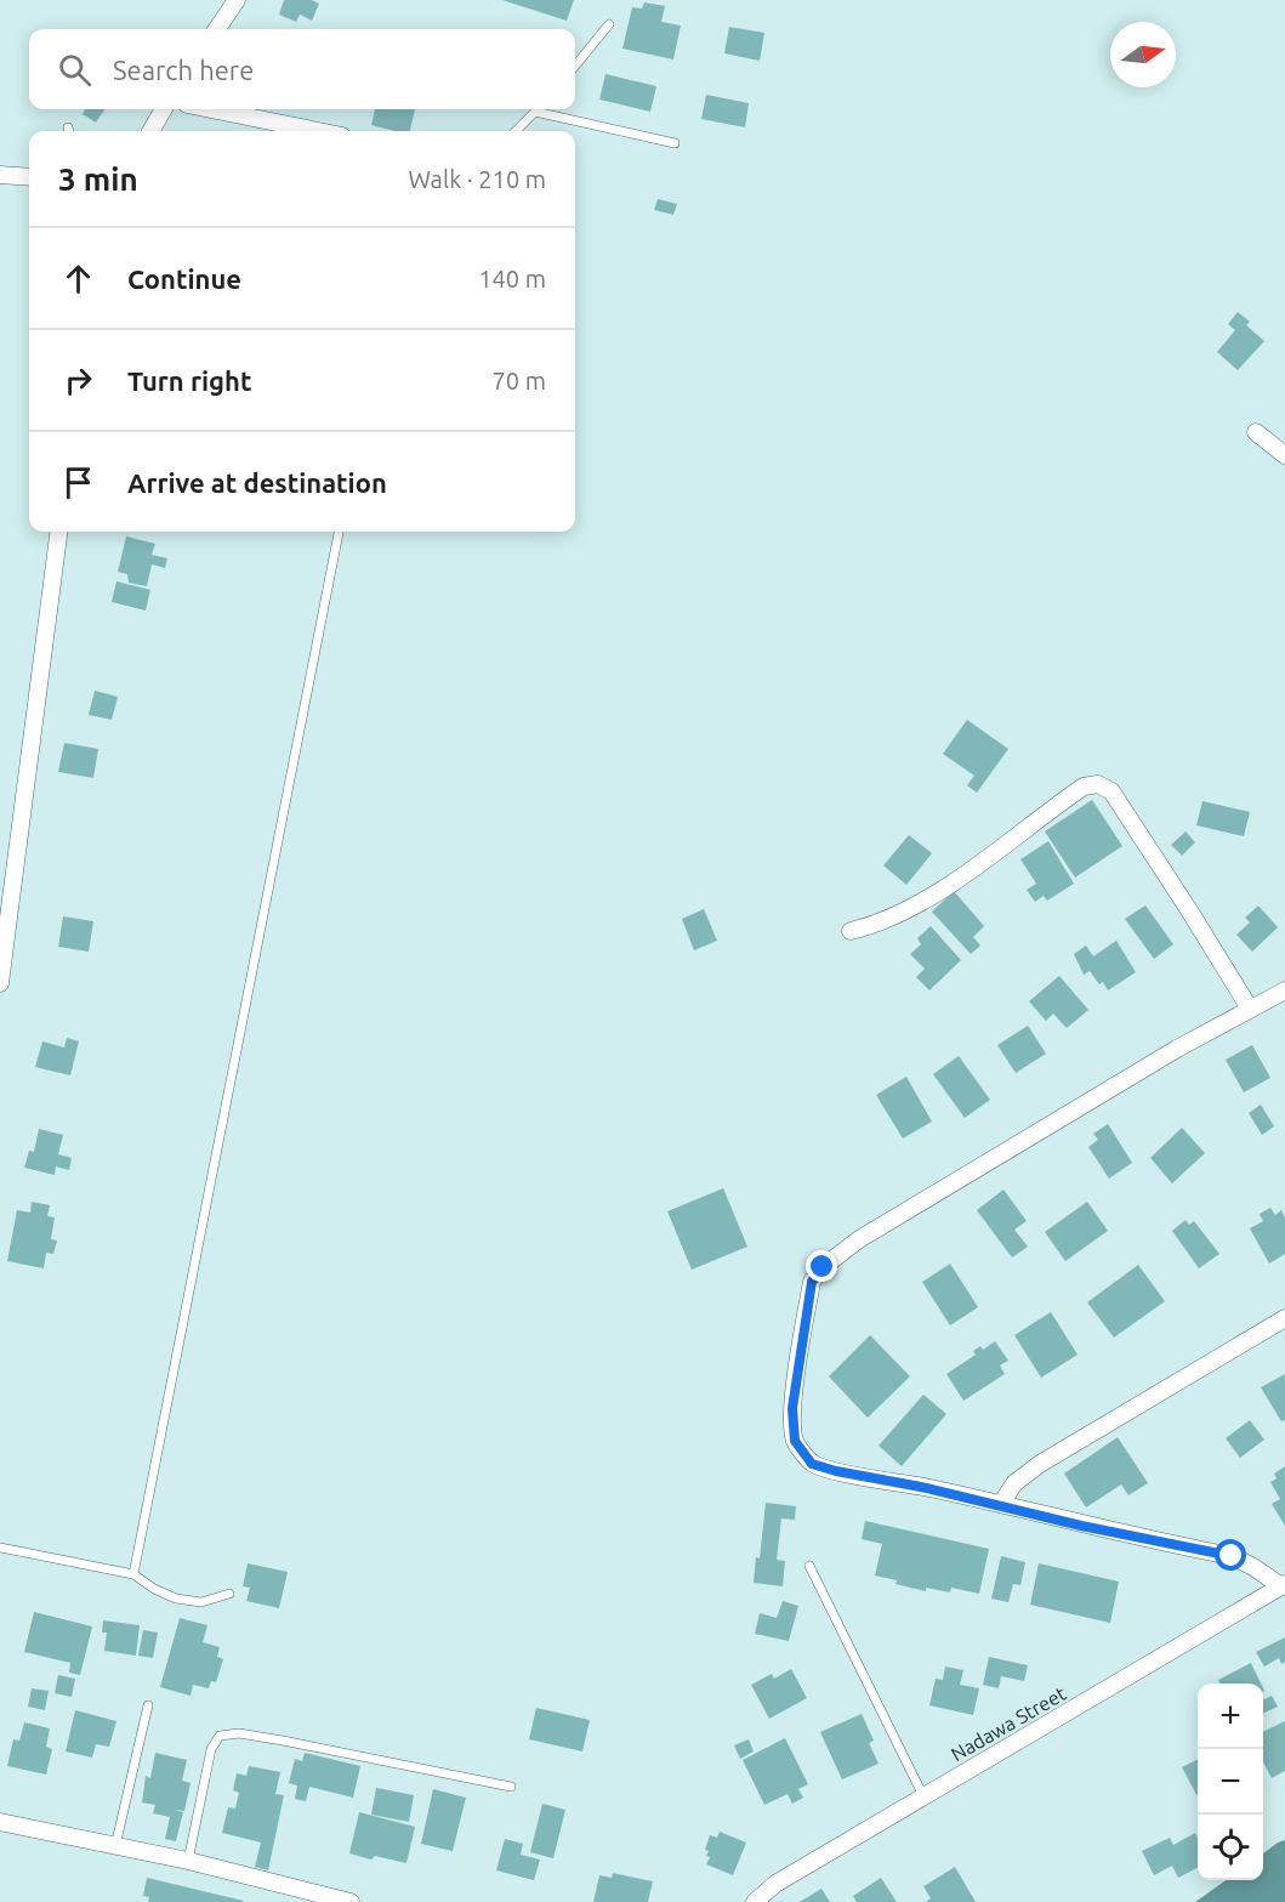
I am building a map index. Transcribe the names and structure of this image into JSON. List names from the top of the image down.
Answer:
{
  "streets": {
    "street": ["Nadawa Street"]
  },
  "north": "right",
  "page": {
    "search": "Search here",
    "heading": ["3 min", "Walk · 210 m"],
    "list": [
      ["Continue", "140 m"],
      ["Turn right", "70 m"],
      "Arrive at destination"
    ],
    "map_buttons": ["+", "−"]
  }
}
